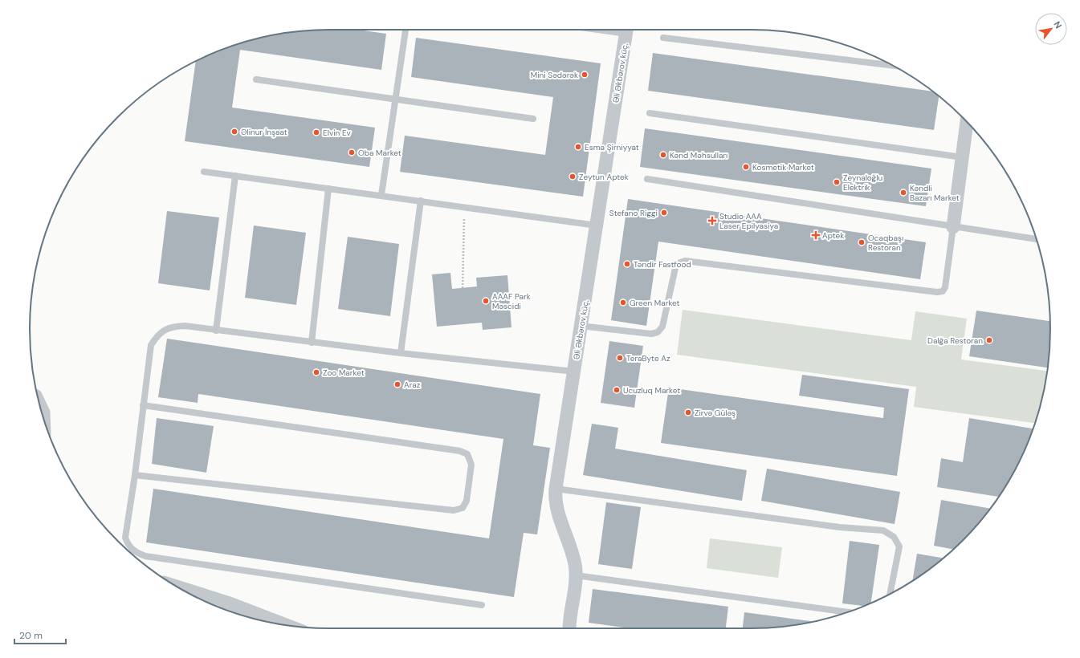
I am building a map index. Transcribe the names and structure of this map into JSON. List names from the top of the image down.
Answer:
{
  "streets": {
    "street": ["Əli Əkbərov küç."]
  },
  "places": {
    "other": [
      "Mini Sədərək",
      "Əlinur İnşaat",
      "Elvin Ev",
      "Esma Şirniyyat",
      "Oba Market",
      "Kənd Məhsulları",
      "Kosmetik Market",
      "Zeytun Aptek",
      "Zeynaloğlu Elektrik",
      "Kəndli Bazarı Market",
      "Stefano Riggi",
      "Ocaqbaşı Restoran",
      "Təndir Fastfood",
      "AAAF Park Məscidi",
      "Green Market",
      "Dalğa Restoran",
      "TeraByte Az",
      "Zoo Market",
      "Araz",
      "Ucuzluq Market",
      "Zirvə Güləş"
    ],
    "health": ["Studio AAA Laser Epilyasiya", "Aptek"]
  },
  "scale_bar": "20 m",
  "north": "top right"
}
